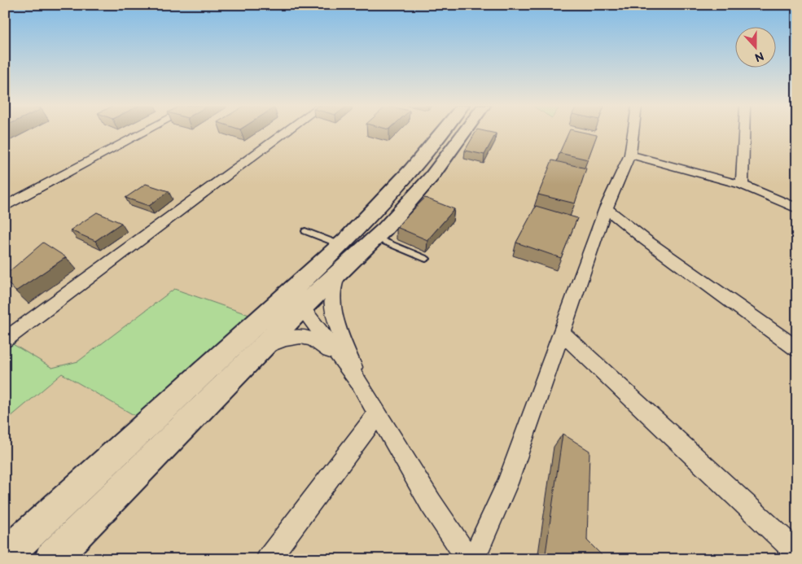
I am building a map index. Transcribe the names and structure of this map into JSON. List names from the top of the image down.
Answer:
{
  "north": "bottom"
}
